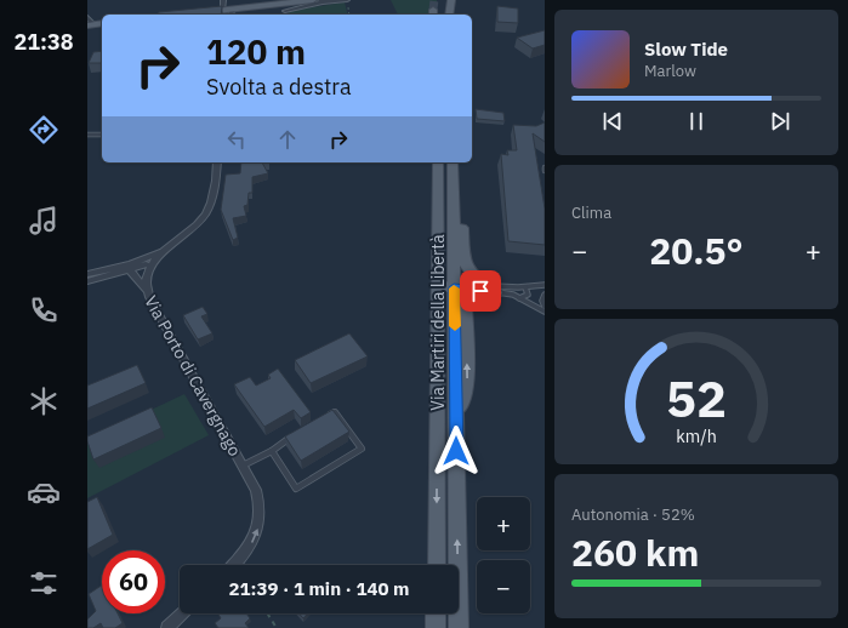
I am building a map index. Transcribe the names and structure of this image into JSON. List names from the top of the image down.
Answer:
{
  "streets": {
    "main road": ["Via Martiri della Libertà"],
    "street": ["Via Porto di Cavergnago"]
  },
  "page": {
    "tabs": "21:38",
    "turn": ["120 m", "Svolta a destra"],
    "song": ["Slow Tide", "Marlow"],
    "tile": [
      "Clima",
      ["Autonomia · 52%", "260 km"]
    ],
    "heat": ["−", "20.5°", "+"],
    "map_buttons": ["+", "−"],
    "limit": "60",
    "trip": "21:39 · 1 min · 140 m",
    "gauge": ["52", "km/h"]
  }
}
